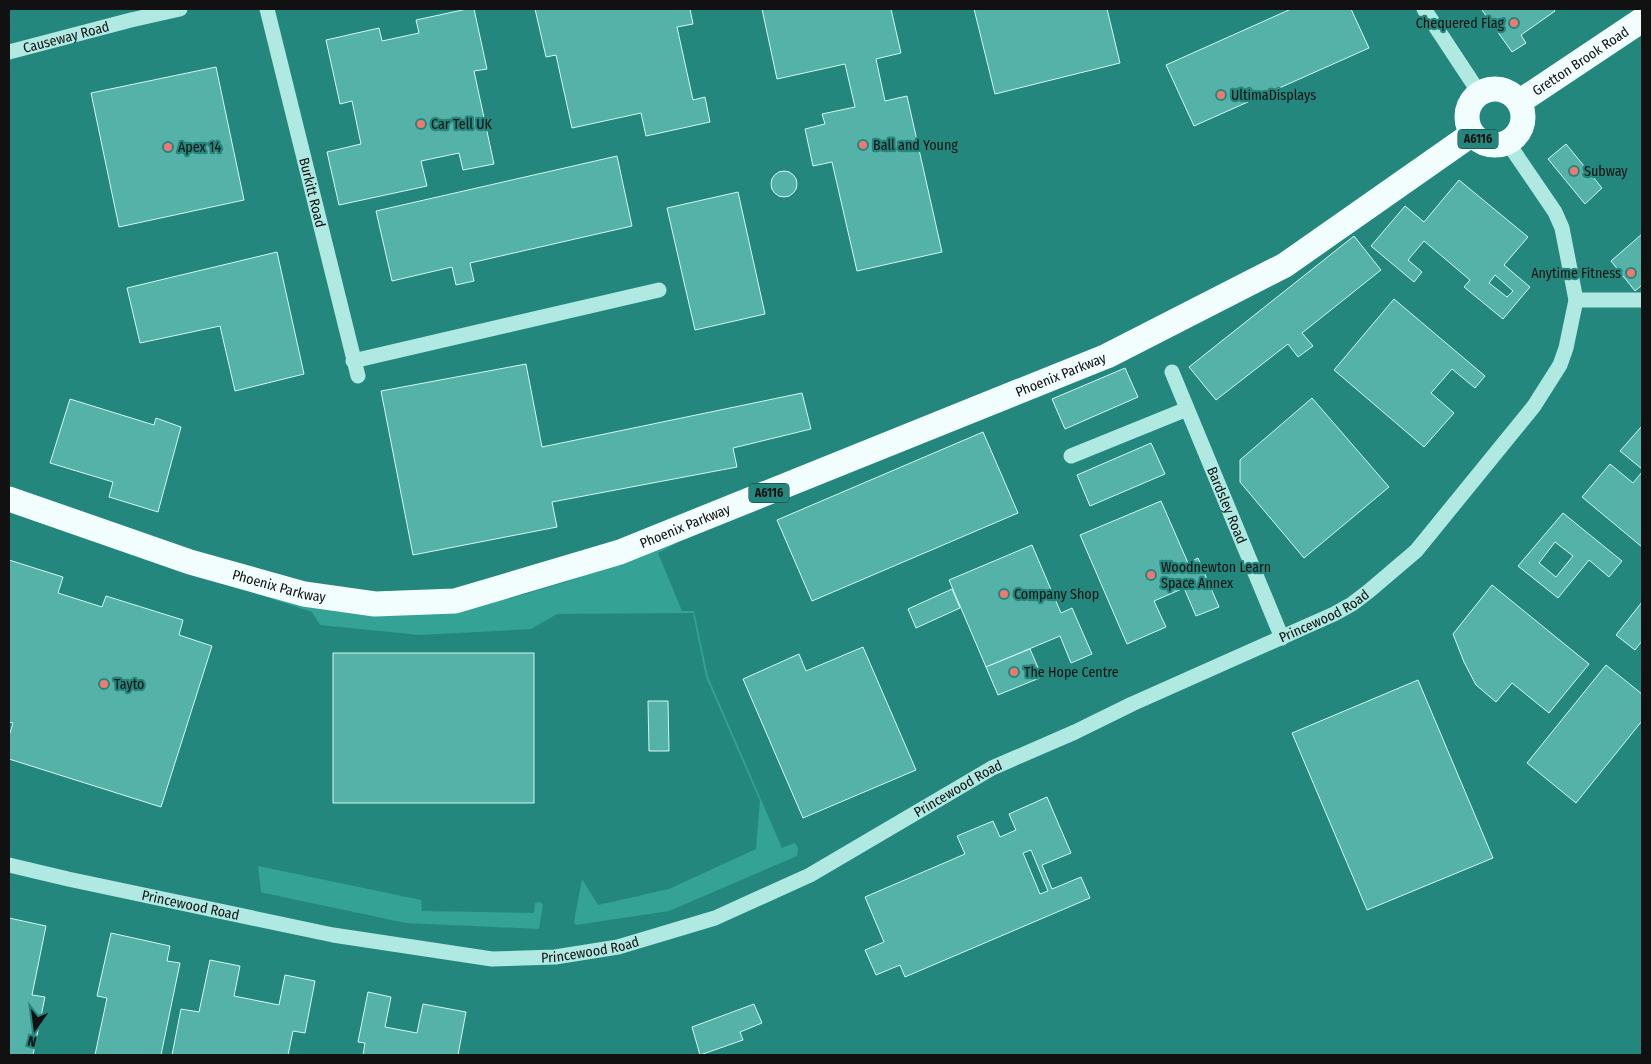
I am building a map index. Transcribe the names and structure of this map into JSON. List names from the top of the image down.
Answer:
{
  "streets": {
    "main road": ["Gretton Brook Road", "A6116", "Phoenix Parkway"],
    "street": [
      "Causeway Road",
      "Burkitt Road",
      "Bardsley Road",
      "Princewood Road"
    ]
  },
  "crossings": [
    ["Gretton Brook Road", "A6116"],
    ["Gretton Brook Road", "Phoenix Parkway"],
    ["Gretton Brook Road", "Princewood Road"],
    ["A6116", "Phoenix Parkway"],
    ["A6116", "Princewood Road"],
    ["Phoenix Parkway", "Princewood Road"],
    ["Bardsley Road", "Princewood Road"]
  ],
  "places": [
    "Chequered Flag",
    "UltimaDisplays",
    "Car Tell UK",
    "Ball and Young",
    "Apex 14",
    "Subway",
    "Anytime Fitness",
    "Woodnewton Learn Space Annex",
    "Company Shop",
    "The Hope Centre",
    "Tayto"
  ],
  "north": "bottom"
}
